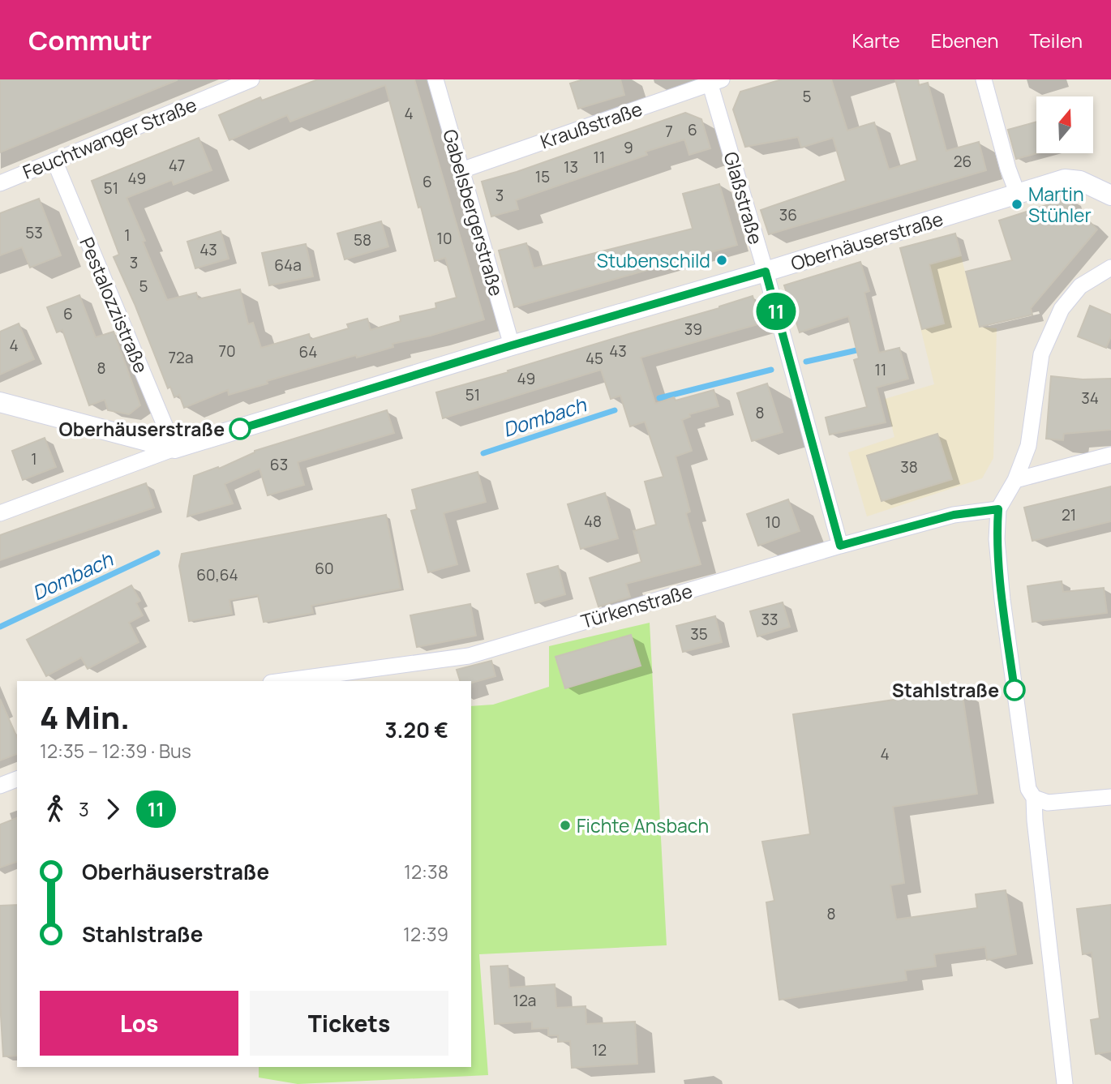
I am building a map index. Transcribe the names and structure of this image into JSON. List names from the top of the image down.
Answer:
{
  "streets": {
    "street": [
      "Kraußstraße",
      "Feuchtwanger Straße",
      "Glaßstraße",
      "Gabelsbergerstraße",
      "Oberhäuserstraße",
      "Pestalozzistraße",
      "Türkenstraße"
    ]
  },
  "crossings": [
    ["Kraußstraße", "Glaßstraße"],
    ["Kraußstraße", "Gabelsbergerstraße"],
    ["Feuchtwanger Straße", "Pestalozzistraße"],
    ["Glaßstraße", "Oberhäuserstraße"],
    ["Glaßstraße", "Türkenstraße"],
    ["Gabelsbergerstraße", "Oberhäuserstraße"],
    ["Oberhäuserstraße", "Pestalozzistraße"]
  ],
  "water": ["Dombach"],
  "places": [
    "Martin Stühler",
    "Stubenschild",
    "Oberhäuserstraße",
    "Stahlstraße",
    "Fichte Ansbach"
  ],
  "lines": ["bus line 11"],
  "house_numbers": [
    "5",
    "4",
    "6",
    "7",
    "9",
    "11",
    "26",
    "47",
    "13",
    "15",
    "49",
    "6",
    "51",
    "3",
    "36",
    "53",
    "1",
    "10",
    "58",
    "43",
    "3",
    "64a",
    "5",
    "6",
    "39",
    "4",
    "70",
    "43",
    "64",
    "72a",
    "45",
    "8",
    "11",
    "49",
    "51",
    "34",
    "8",
    "1",
    "63",
    "38",
    "21",
    "48",
    "10",
    "60",
    "60,64",
    "33",
    "35",
    "4",
    "8",
    "12a",
    "12"
  ],
  "north": "top",
  "page": {
    "header": "Commutr",
    "nav": ["Karte", "Ebenen", "Teilen"],
    "on_map": "11",
    "heading": ["4 Min.", "12:35 – 12:39 · Bus", "3.20 €"],
    "legs": ["3", "11"],
    "list": [
      {
        "name": "Oberhäuserstraße",
        "value": "12:38"
      },
      {
        "name": "Stahlstraße",
        "value": "12:39"
      }
    ],
    "buttons": ["Los", "Tickets"]
  }
}
